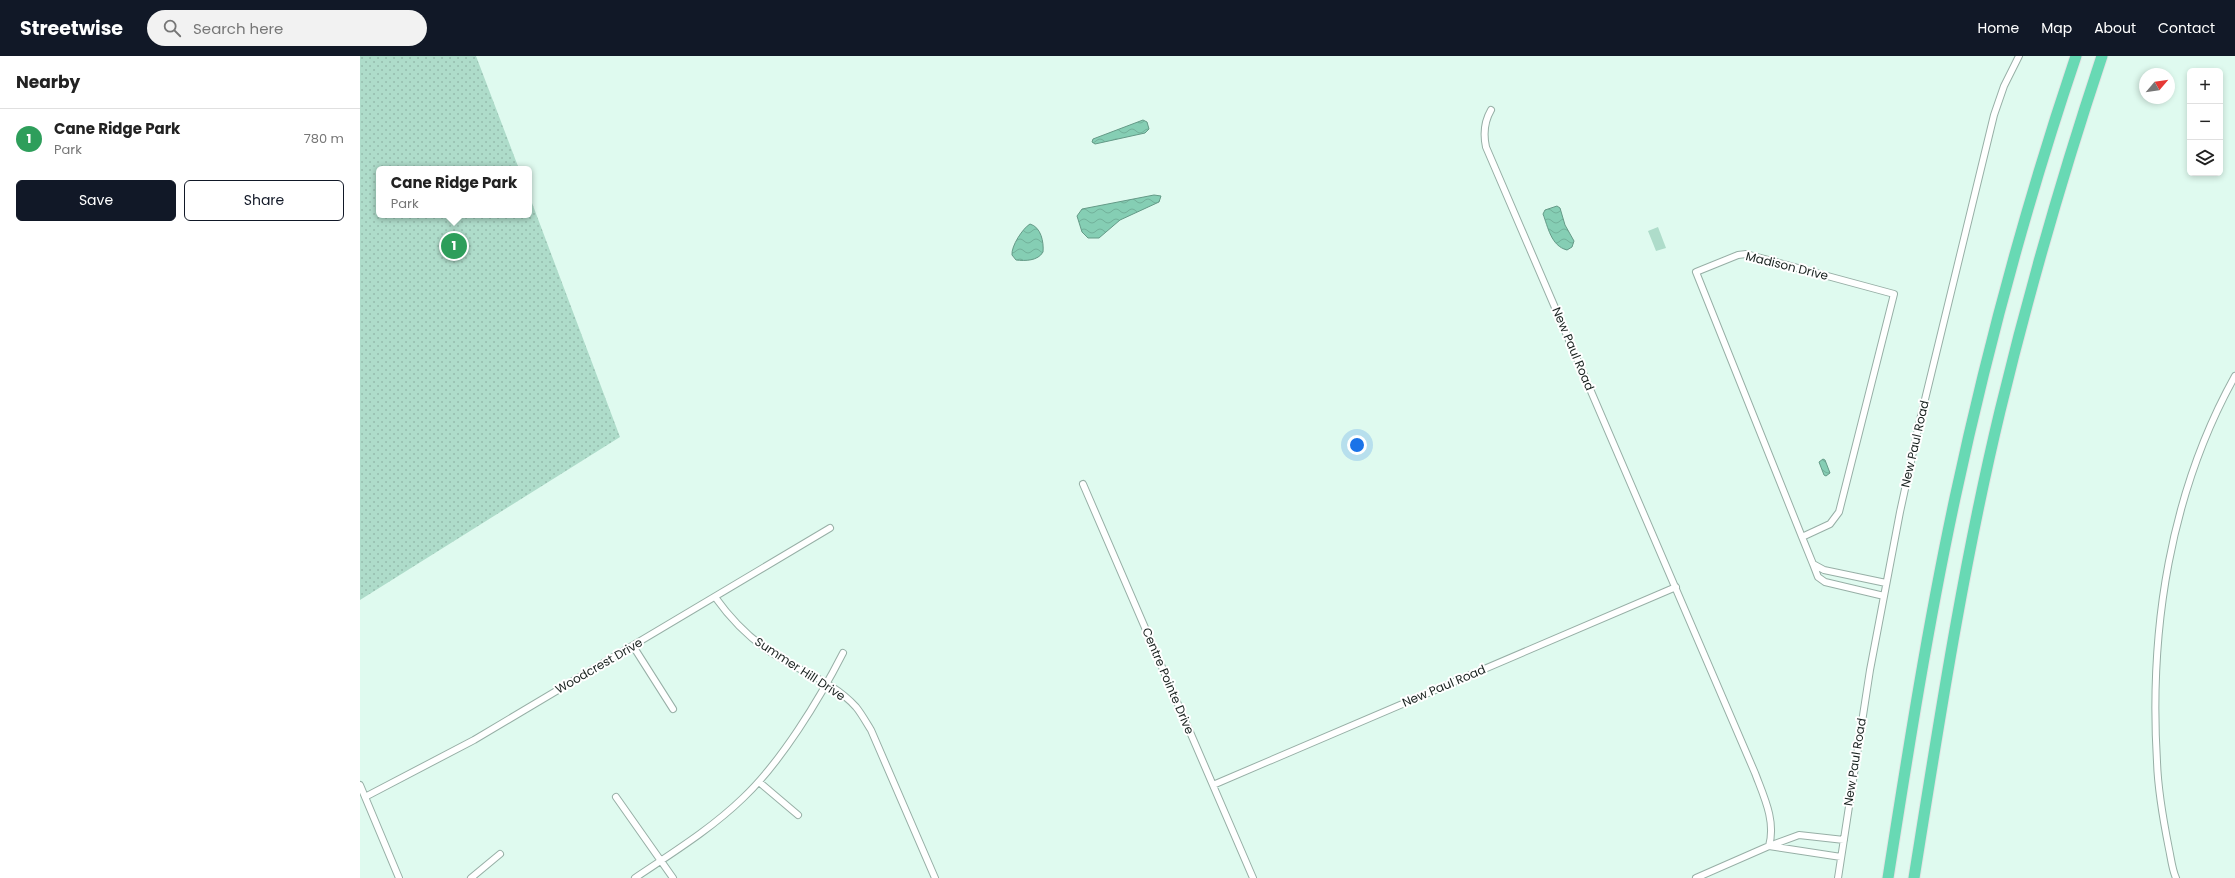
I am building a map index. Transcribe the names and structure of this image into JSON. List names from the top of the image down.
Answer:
{
  "streets": {
    "street": [
      "Madison Drive",
      "New Paul Road",
      "Woodcrest Drive",
      "Summer Hill Drive",
      "Centre Pointe Drive"
    ]
  },
  "crossings": [
    ["Madison Drive", "New Paul Road"],
    ["New Paul Road", "Centre Pointe Drive"],
    ["Woodcrest Drive", "Summer Hill Drive"]
  ],
  "north": "top right",
  "page": {
    "header": "Streetwise",
    "search": "Search here",
    "nav": [
      "Home",
      "Map",
      "About",
      "Contact"
    ],
    "heading": "Nearby",
    "map_buttons": ["+", "−"],
    "list": [
      {
        "mark": "1",
        "name": "Cane Ridge Park",
        "note": "Park",
        "value": "780 m"
      }
    ],
    "popup": ["Cane Ridge Park", "Park"],
    "buttons": ["Save", "Share"],
    "pins": "1"
  }
}
